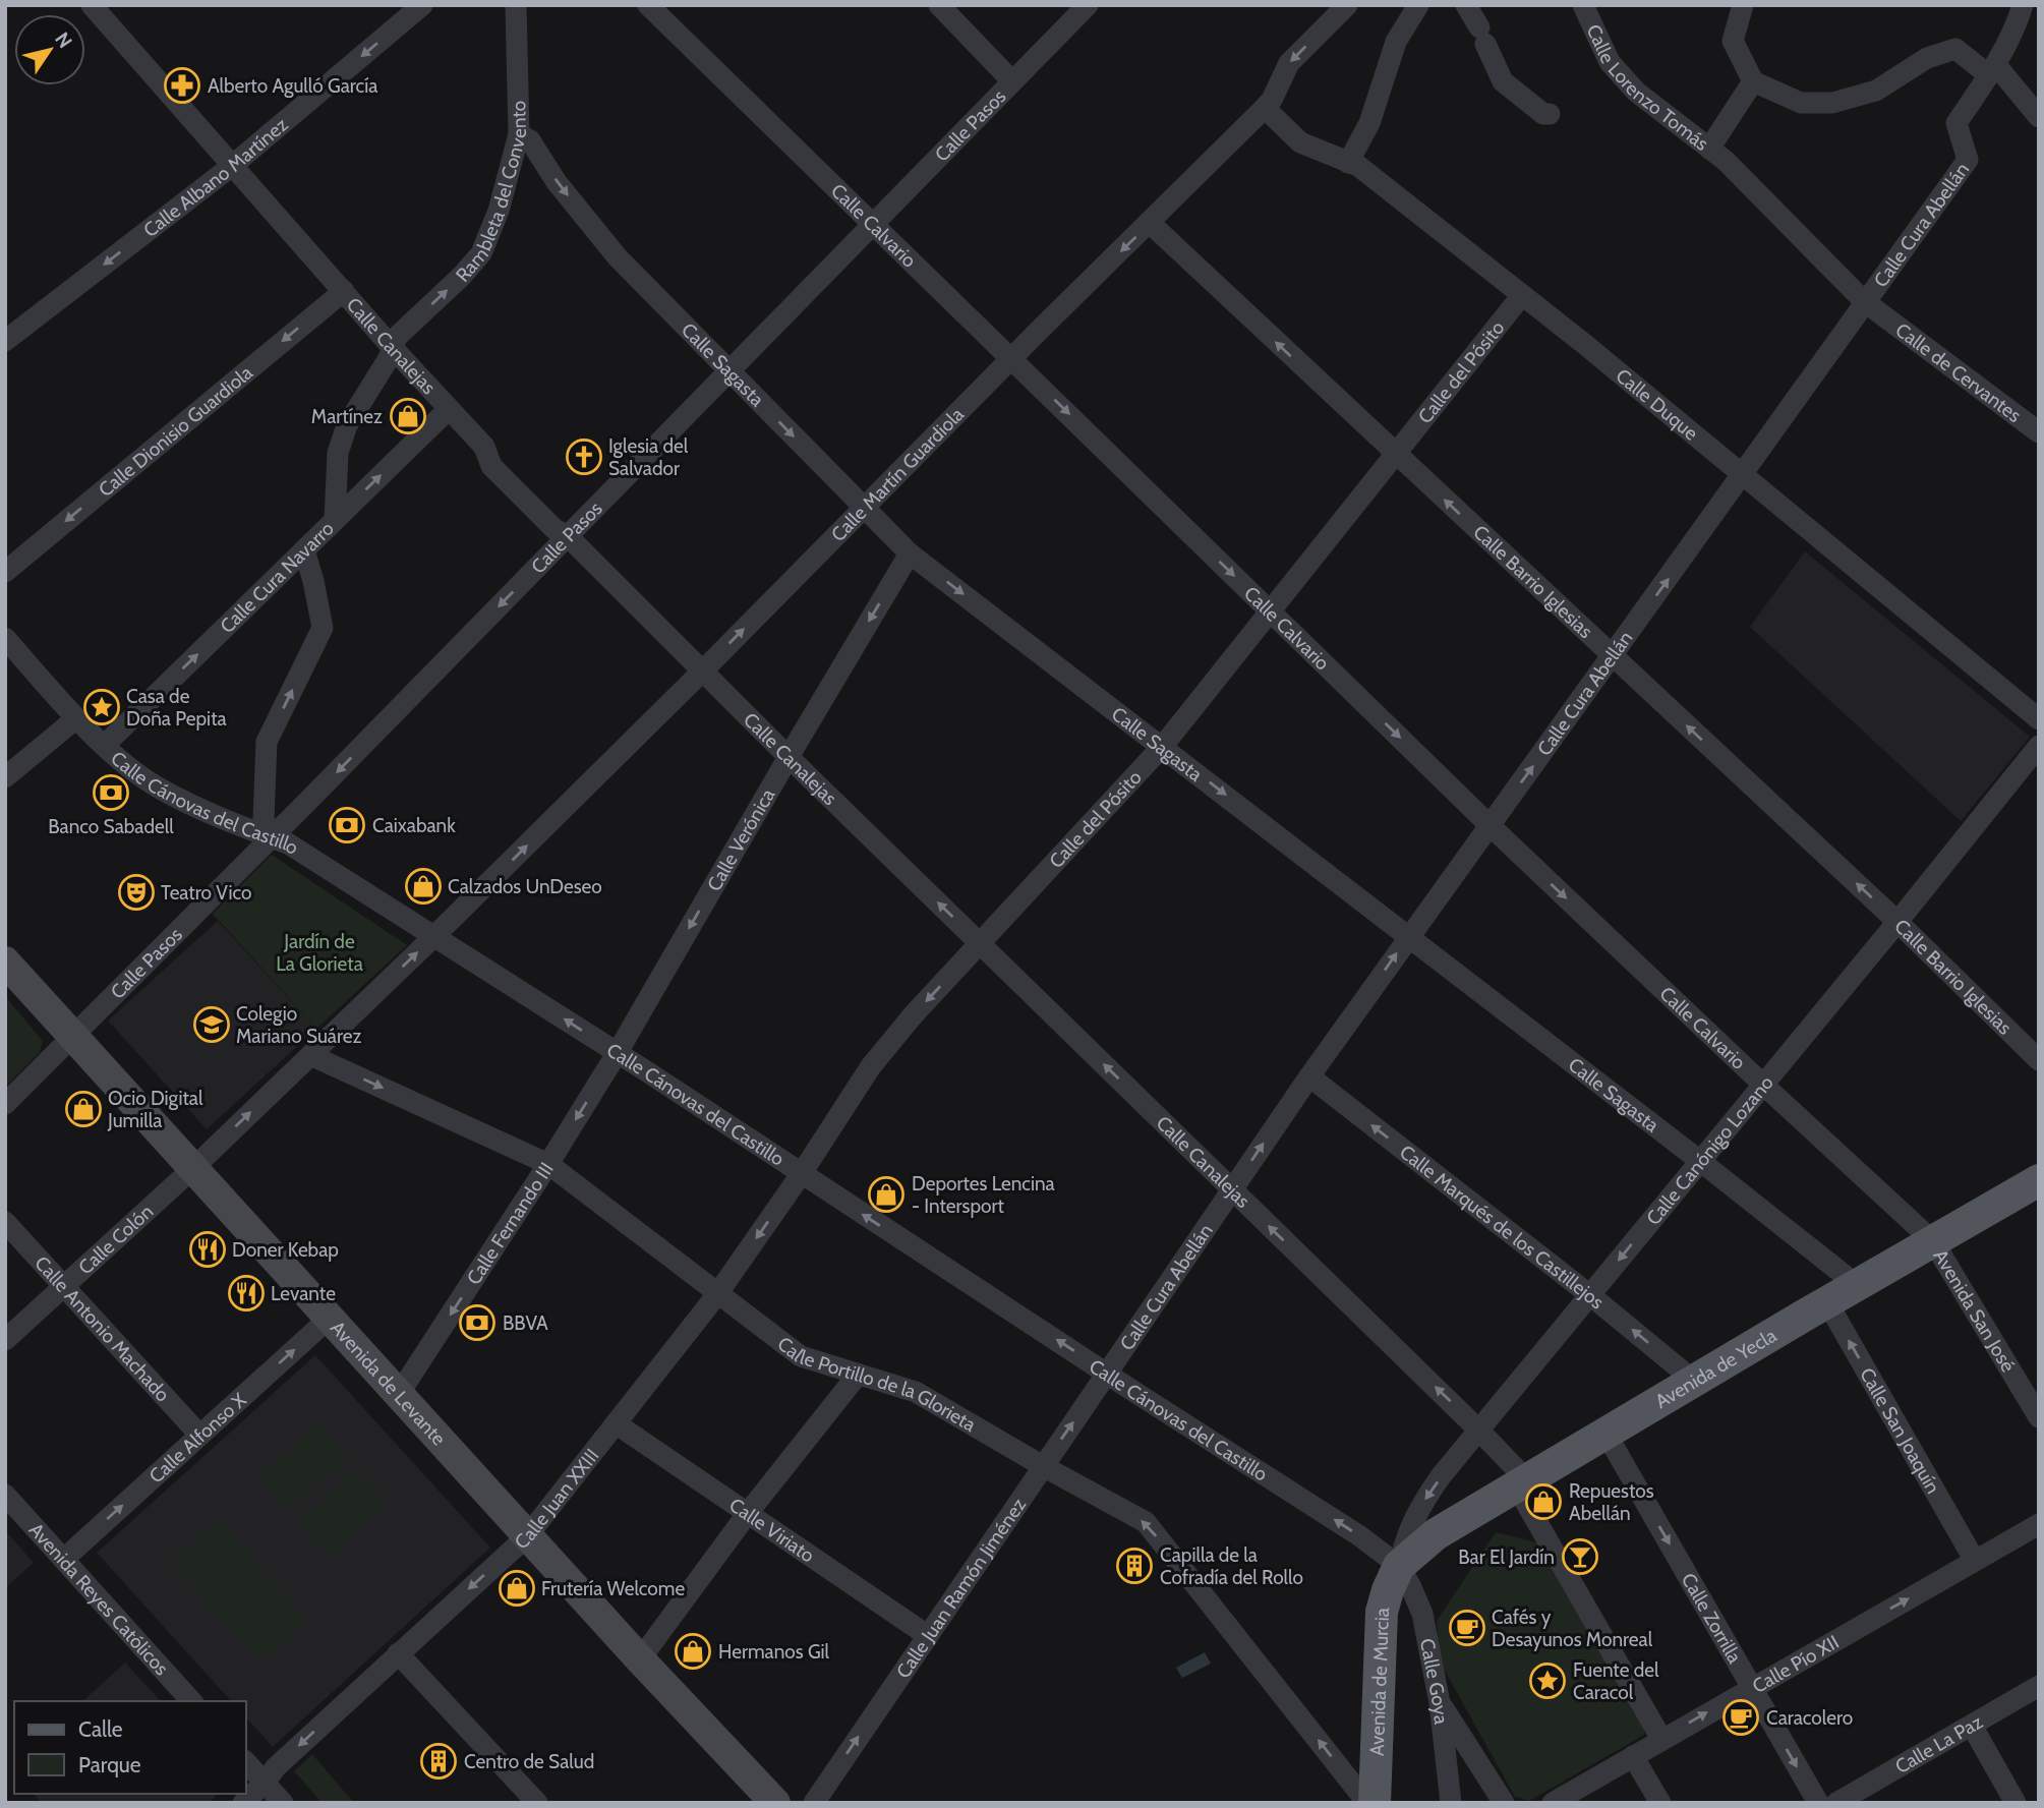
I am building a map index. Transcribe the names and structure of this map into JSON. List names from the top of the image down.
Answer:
{
  "streets": {
    "main road": ["Avenida de Yecla", "Avenida de Levante", "Avenida de Murcia"],
    "street": [
      "Calle Lorenzo Tomás",
      "Calle Pasos",
      "Calle Albano Martínez",
      "Rambleta del Convento",
      "Calle Cura Abellán",
      "Calle Calvario",
      "Calle Canalejas",
      "Calle Sagasta",
      "Calle del Pósito",
      "Calle de Cervantes",
      "Calle Duque",
      "Calle Dionisio Guardiola",
      "Calle Martín Guardiola",
      "Calle Cura Navarro",
      "Calle Barrio Iglesias",
      "Calle Cánovas del Castillo",
      "Calle Verónica",
      "Calle Canónigo Lozano",
      "Calle Fernando III",
      "Calle Marqués de los Castillejos",
      "Calle Colón",
      "Avenida San José",
      "Calle Antonio Machado",
      "Calle Portillo de la Glorieta",
      "Calle San Joaquín",
      "Calle Alfonso X",
      "Calle Juan XXIII",
      "Calle Viriato",
      "Calle Juan Ramón Jiménez",
      "Avenida Reyes Católicos",
      "Calle Zorrilla",
      "Calle Pío XII",
      "Calle Goya",
      "Calle La Paz"
    ]
  },
  "crossings": [
    ["Calle Lorenzo Tomás", "Calle de Cervantes"],
    ["Calle Pasos", "Calle Calvario"],
    ["Calle Pasos", "Calle Canalejas"],
    ["Calle Pasos", "Calle Sagasta"],
    ["Calle Pasos", "Calle Cánovas del Castillo"],
    ["Calle Pasos", "Avenida de Levante"],
    ["Calle Albano Martínez", "Calle Canalejas"],
    ["Rambleta del Convento", "Calle Canalejas"],
    ["Rambleta del Convento", "Calle Sagasta"],
    ["Rambleta del Convento", "Calle Cura Navarro"],
    ["Calle Cura Abellán", "Calle Calvario"],
    ["Calle Cura Abellán", "Calle Canalejas"],
    ["Calle Cura Abellán", "Calle Sagasta"],
    ["Calle Cura Abellán", "Calle de Cervantes"],
    ["Calle Cura Abellán", "Calle Duque"],
    ["Calle Cura Abellán", "Calle Barrio Iglesias"],
    ["Calle Cura Abellán", "Calle Cánovas del Castillo"],
    ["Calle Cura Abellán", "Calle Marqués de los Castillejos"],
    ["Calle Cura Abellán", "Calle Juan Ramón Jiménez"],
    ["Calle Calvario", "Calle del Pósito"],
    ["Calle Calvario", "Calle Martín Guardiola"],
    ["Calle Calvario", "Calle Canónigo Lozano"],
    ["Calle Calvario", "Avenida San José"],
    ["Calle Calvario", "Avenida de Yecla"],
    ["Calle Canalejas", "Calle del Pósito"],
    ["Calle Canalejas", "Calle Dionisio Guardiola"],
    ["Calle Canalejas", "Calle Martín Guardiola"],
    ["Calle Canalejas", "Calle Cura Navarro"],
    ["Calle Canalejas", "Calle Verónica"],
    ["Calle Canalejas", "Calle Canónigo Lozano"],
    ["Calle Canalejas", "Avenida de Yecla"],
    ["Calle Canalejas", "Calle Pío XII"],
    ["Calle Sagasta", "Calle del Pósito"],
    ["Calle Sagasta", "Calle Martín Guardiola"],
    ["Calle Sagasta", "Calle Verónica"],
    ["Calle Sagasta", "Calle Canónigo Lozano"],
    ["Calle Sagasta", "Avenida de Yecla"],
    ["Calle del Pósito", "Calle Duque"],
    ["Calle del Pósito", "Calle Barrio Iglesias"],
    ["Calle del Pósito", "Calle Cánovas del Castillo"],
    ["Calle del Pósito", "Calle Juan XXIII"],
    ["Calle Duque", "Calle Martín Guardiola"],
    ["Calle Martín Guardiola", "Calle Barrio Iglesias"],
    ["Calle Martín Guardiola", "Calle Cánovas del Castillo"],
    ["Calle Martín Guardiola", "Calle Colón"],
    ["Calle Martín Guardiola", "Calle Portillo de la Glorieta"],
    ["Calle Cura Navarro", "Calle Cánovas del Castillo"],
    ["Calle Barrio Iglesias", "Calle Canónigo Lozano"],
    ["Calle Cánovas del Castillo", "Calle Verónica"],
    ["Calle Cánovas del Castillo", "Calle Canónigo Lozano"],
    ["Calle Cánovas del Castillo", "Calle Fernando III"],
    ["Calle Cánovas del Castillo", "Avenida de Yecla"],
    ["Calle Cánovas del Castillo", "Calle Juan XXIII"],
    ["Calle Cánovas del Castillo", "Calle Juan Ramón Jiménez"],
    ["Calle Cánovas del Castillo", "Calle Goya"],
    ["Calle Cánovas del Castillo", "Avenida de Murcia"],
    ["Calle Verónica", "Calle Fernando III"],
    ["Calle Canónigo Lozano", "Calle Marqués de los Castillejos"],
    ["Calle Canónigo Lozano", "Avenida de Yecla"],
    ["Calle Canónigo Lozano", "Calle Goya"],
    ["Calle Canónigo Lozano", "Avenida de Murcia"],
    ["Calle Fernando III", "Calle Portillo de la Glorieta"],
    ["Calle Fernando III", "Avenida de Levante"],
    ["Calle Marqués de los Castillejos", "Avenida de Yecla"],
    ["Calle Colón", "Calle Antonio Machado"],
    ["Calle Colón", "Calle Portillo de la Glorieta"],
    ["Calle Colón", "Avenida de Levante"],
    ["Avenida San José", "Avenida de Yecla"],
    ["Calle Antonio Machado", "Calle Alfonso X"],
    ["Avenida de Yecla", "Calle San Joaquín"],
    ["Avenida de Yecla", "Calle Zorrilla"],
    ["Avenida de Yecla", "Calle Goya"],
    ["Avenida de Yecla", "Avenida de Murcia"],
    ["Calle Portillo de la Glorieta", "Calle Juan XXIII"],
    ["Calle Portillo de la Glorieta", "Calle Juan Ramón Jiménez"],
    ["Avenida de Levante", "Calle Alfonso X"],
    ["Avenida de Levante", "Calle Juan XXIII"],
    ["Calle San Joaquín", "Calle Pío XII"],
    ["Calle Alfonso X", "Avenida Reyes Católicos"],
    ["Calle Juan XXIII", "Calle Viriato"],
    ["Calle Viriato", "Calle Juan Ramón Jiménez"],
    ["Calle Zorrilla", "Calle Pío XII"],
    ["Calle Goya", "Avenida de Murcia"]
  ],
  "one_way": [
    "Calle Albano Martínez",
    "Rambleta del Convento",
    "Calle Cura Abellán",
    "Calle Calvario",
    "Calle Canalejas",
    "Calle Sagasta",
    "Calle Dionisio Guardiola",
    "Calle Cura Navarro",
    "Calle Barrio Iglesias",
    "Calle Cánovas del Castillo",
    "Calle Verónica",
    "Calle Fernando III",
    "Calle Marqués de los Castillejos",
    "Calle Colón",
    "Calle San Joaquín",
    "Calle Alfonso X",
    "Calle Juan XXIII",
    "Calle Juan Ramón Jiménez",
    "Calle Zorrilla",
    "Calle Pío XII"
  ],
  "parks": ["Jardín de La Glorieta"],
  "places": {
    "pharmacy": ["Alberto Agulló García"],
    "shop": [
      "Martínez",
      "Calzados UnDeseo",
      "Ocio Digital Jumilla",
      "Deportes Lencina - Intersport",
      "Repuestos Abellán",
      "Frutería Welcome",
      "Hermanos Gil"
    ],
    "church": ["Iglesia del Salvador"],
    "place": ["Casa de Doña Pepita", "Fuente del Caracol"],
    "bank": ["Banco Sabadell", "Caixabank", "BBVA"],
    "theatre": ["Teatro Vico"],
    "school or university": ["Colegio Mariano Suárez"],
    "restaurant": ["Doner Kebap", "Levante"],
    "bar": ["Bar El Jardín"],
    "building": ["Capilla de la Cofradía del Rollo", "Centro de Salud"],
    "cafe": ["Cafés y Desayunos Monreal", "Caracolero"]
  },
  "legend": ["Calle", "Parque"],
  "north": "top right"
}
